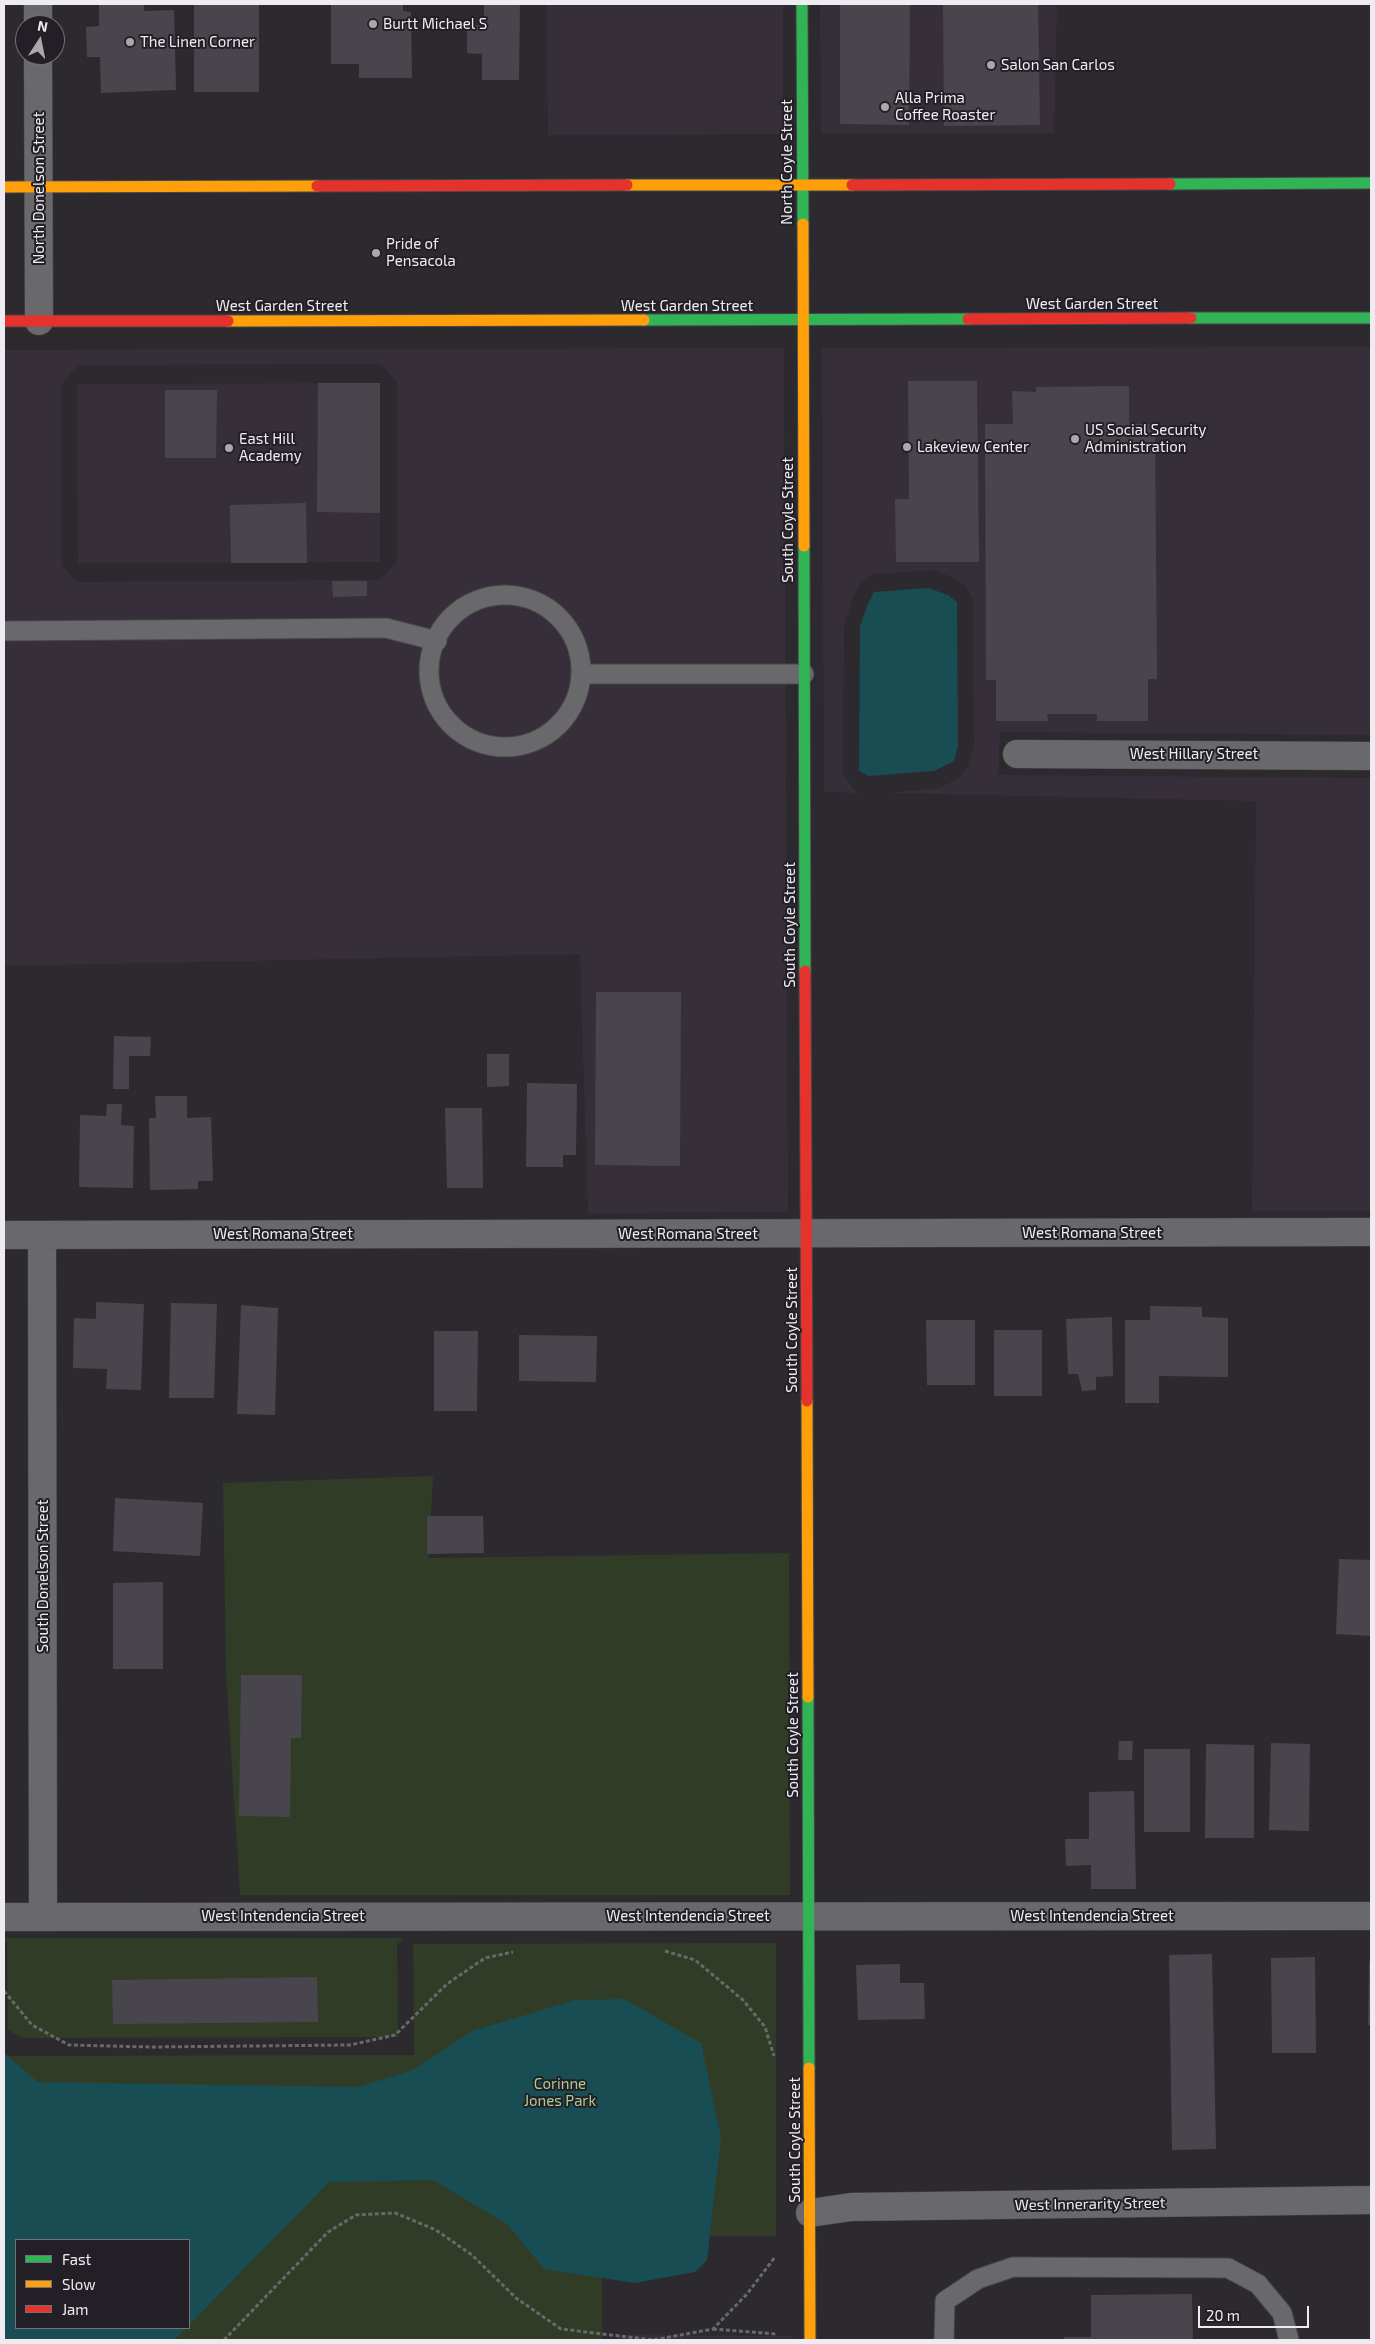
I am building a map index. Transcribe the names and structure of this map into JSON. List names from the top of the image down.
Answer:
{
  "streets": {
    "main road": ["North Coyle Street", "West Garden Street", "South Coyle Street"],
    "street": [
      "North Donelson Street",
      "West Hillary Street",
      "West Romana Street",
      "South Donelson Street",
      "West Intendencia Street",
      "West Innerarity Street"
    ]
  },
  "crossings": [
    ["North Coyle Street", "West Garden Street"],
    ["North Coyle Street", "South Coyle Street"],
    ["North Donelson Street", "West Garden Street"],
    ["West Garden Street", "South Coyle Street"],
    ["South Coyle Street", "West Romana Street"],
    ["South Coyle Street", "West Intendencia Street"],
    ["South Coyle Street", "West Innerarity Street"],
    ["West Romana Street", "South Donelson Street"],
    ["South Donelson Street", "West Intendencia Street"]
  ],
  "parks": ["Corinne Jones Park"],
  "places": [
    "Burtt Michael S",
    "The Linen Corner",
    "Salon San Carlos",
    "Alla Prima Coffee Roaster",
    "Pride of Pensacola",
    "US Social Security Administration",
    "Lakeview Center",
    "East Hill Academy"
  ],
  "legend": ["Fast", "Slow", "Jam"],
  "scale_bar": "20 m",
  "north": "top"
}
